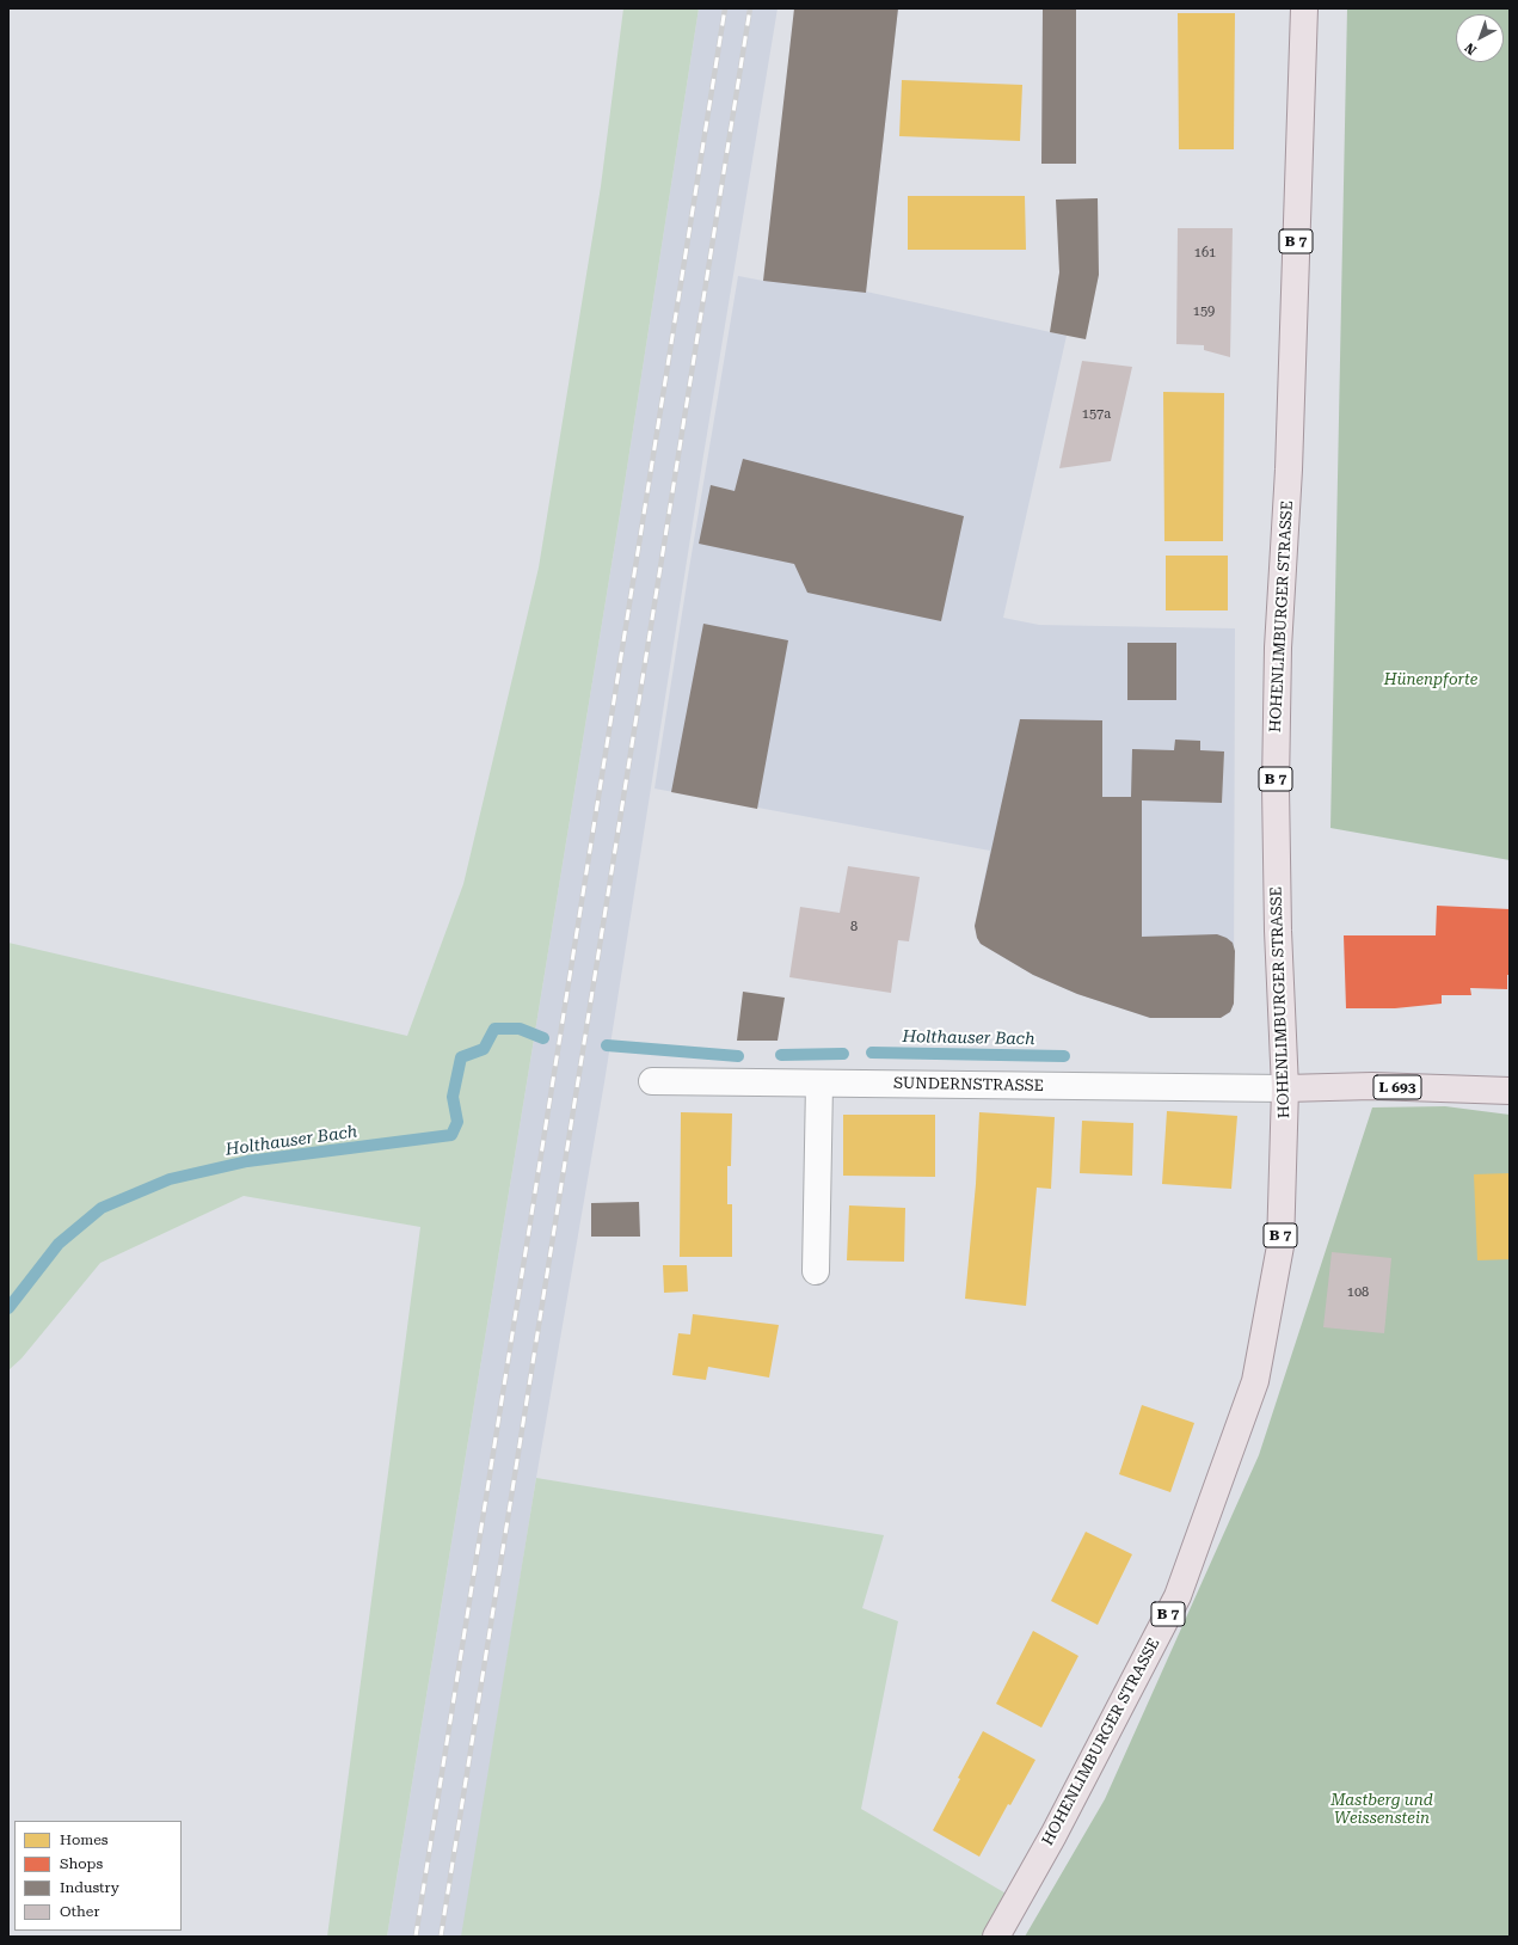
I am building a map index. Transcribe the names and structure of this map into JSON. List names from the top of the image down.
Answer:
{
  "streets": {
    "main road": ["B 7", "HOHENLIMBURGER STRASSE", "L 693"],
    "street": ["SUNDERNSTRASSE"]
  },
  "crossings": [
    ["HOHENLIMBURGER STRASSE", "SUNDERNSTRASSE"],
    ["HOHENLIMBURGER STRASSE", "L 693"],
    ["SUNDERNSTRASSE", "L 693"]
  ],
  "water": ["Holthauser Bach"],
  "parks": ["Hünenpforte", "Mastberg und Weissenstein"],
  "house_numbers": [
    "161",
    "159",
    "157a",
    "8",
    "108"
  ],
  "legend": [
    "Homes",
    "Shops",
    "Industry",
    "Other"
  ],
  "north": "bottom left"
}
